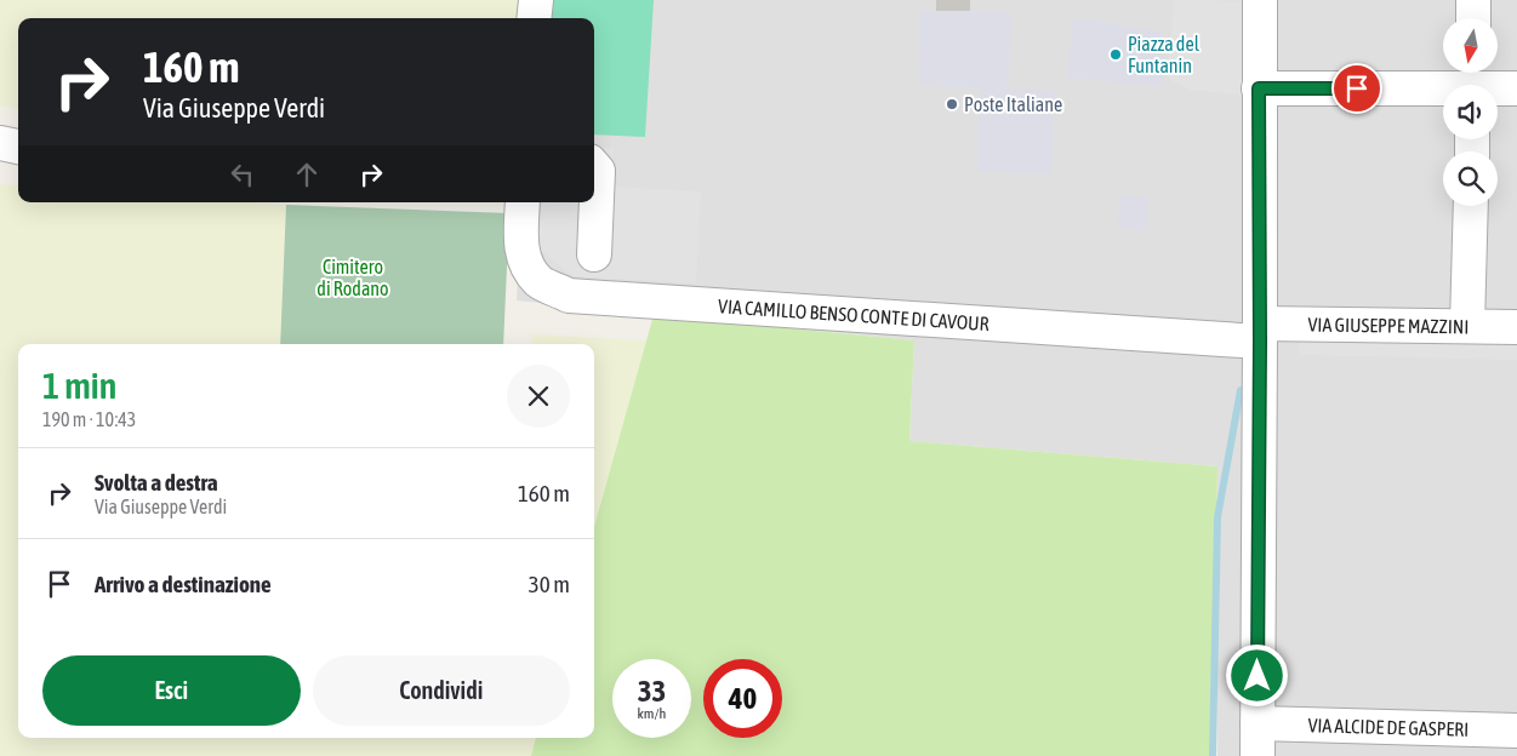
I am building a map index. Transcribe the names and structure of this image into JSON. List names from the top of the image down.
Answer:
{
  "streets": {
    "street": ["VIA CAMILLO BENSO CONTE DI CAVOUR", "VIA GIUSEPPE MAZZINI", "VIA ALCIDE DE GASPERI"]
  },
  "crossings": [
    ["VIA CAMILLO BENSO CONTE DI CAVOUR", "VIA GIUSEPPE MAZZINI"]
  ],
  "parks": ["Cimitero di Rodano"],
  "places": ["Piazza del Funtanin", "Poste Italiane"],
  "north": "bottom",
  "page": {
    "turn": ["160 m", "Via Giuseppe Verdi"],
    "heading": ["1 min", "190 m · 10:43"],
    "list": [
      {
        "name": "Svolta a destra",
        "note": "Via Giuseppe Verdi",
        "value": "160 m"
      },
      {
        "name": "Arrivo a destinazione",
        "value": "30 m"
      }
    ],
    "buttons": ["Esci", "Condividi"],
    "speed": "33 km/h",
    "limit": "40"
  }
}
